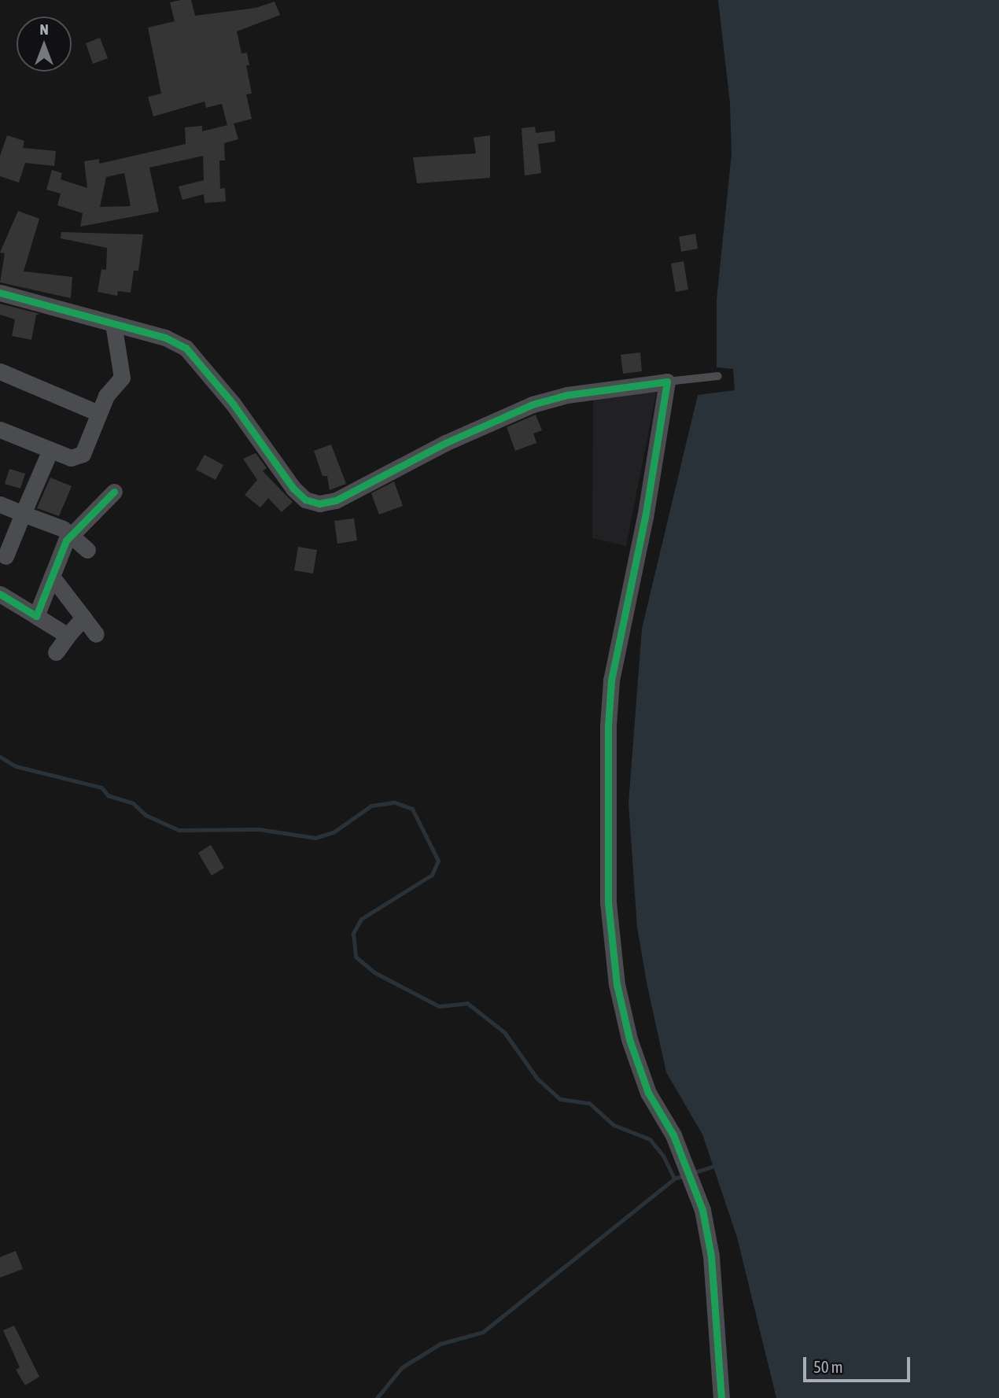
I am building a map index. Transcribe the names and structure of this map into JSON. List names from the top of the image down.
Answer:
{
  "scale_bar": "50 m",
  "north": "top"
}
